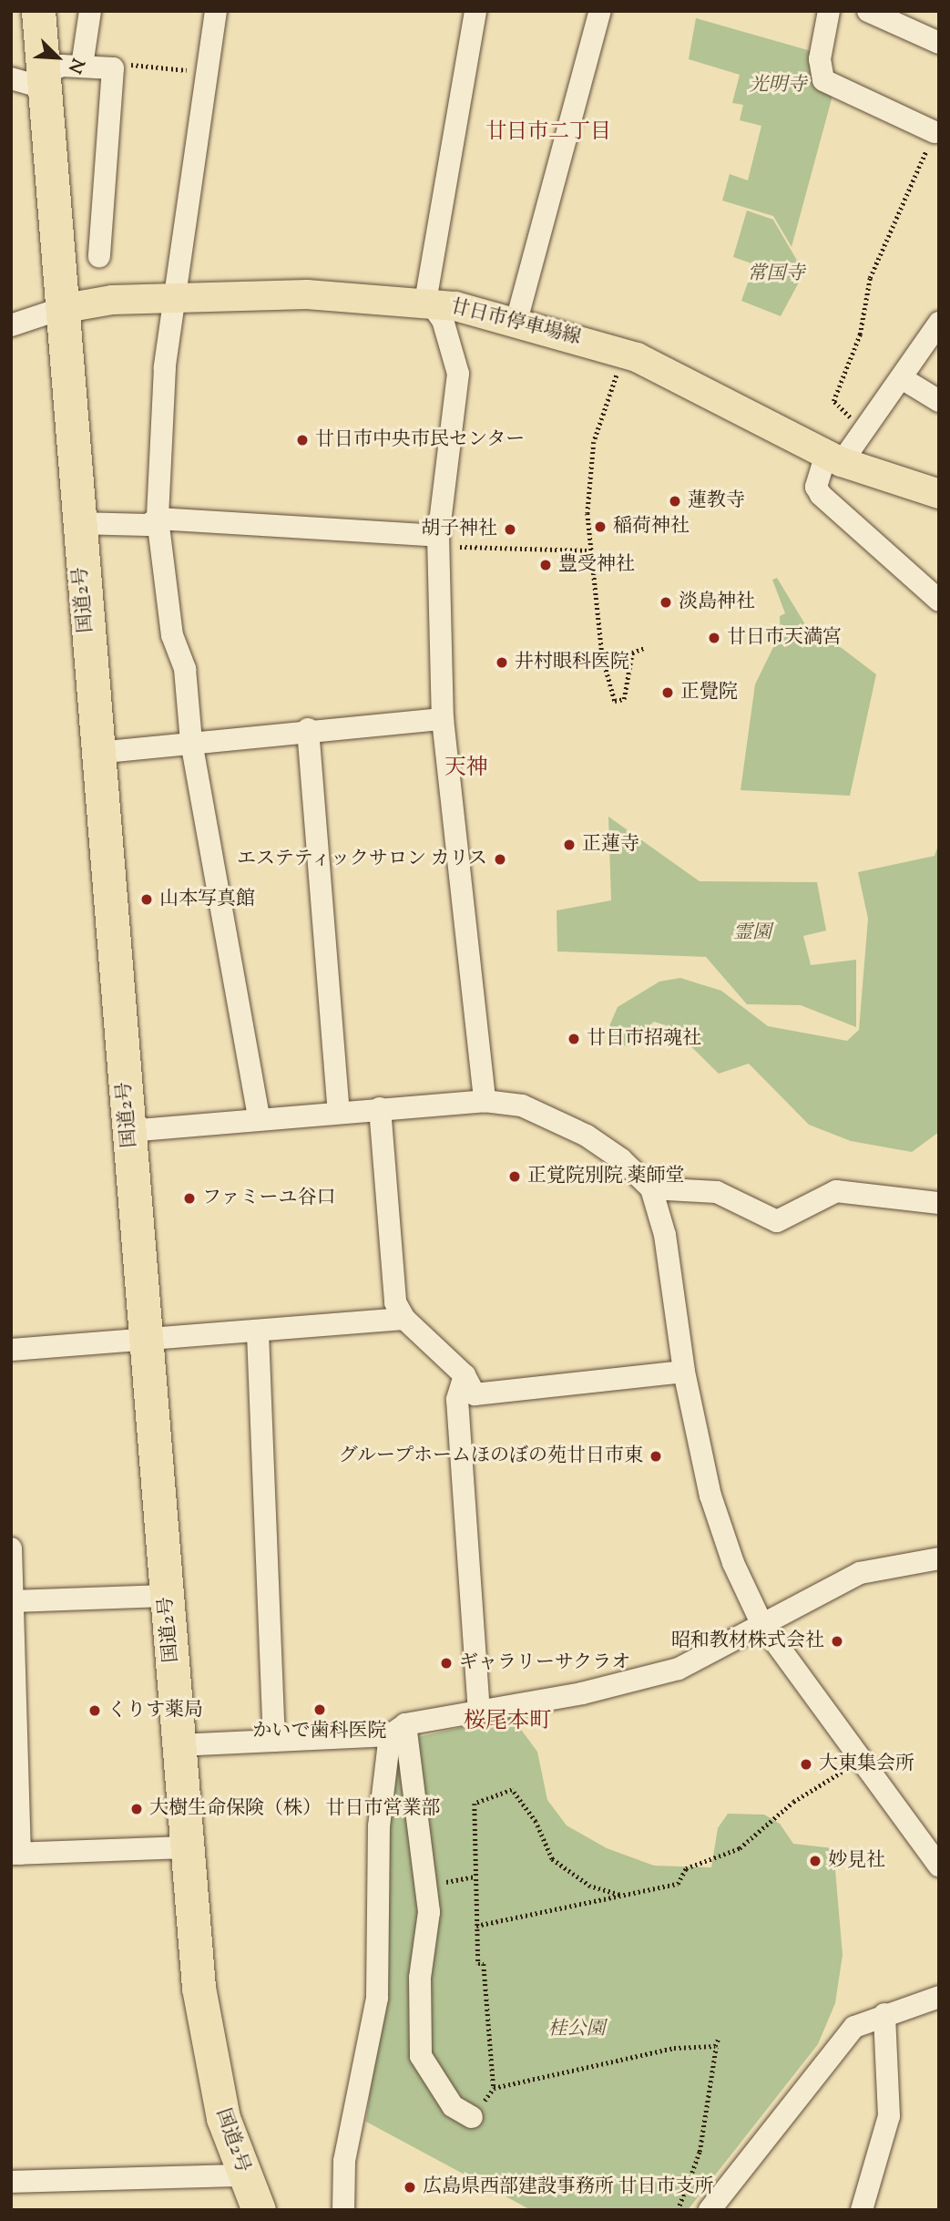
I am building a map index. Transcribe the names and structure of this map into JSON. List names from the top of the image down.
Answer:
{
  "streets": {
    "highway": ["国道2号"],
    "main road": ["廿日市停車場線"]
  },
  "crossings": [
    ["廿日市停車場線", "国道2号"]
  ],
  "districts": ["廿日市二丁目", "天神", "桜尾本町"],
  "parks": [
    "光明寺",
    "常国寺",
    "霊園",
    "桂公園"
  ],
  "places": [
    "廿日市中央市民センター",
    "蓮教寺",
    "稲荷神社",
    "胡子神社",
    "豊受神社",
    "淡島神社",
    "廿日市天満宮",
    "井村眼科医院",
    "正覺院",
    "正蓮寺",
    "エステティックサロン カリス",
    "山本写真館",
    "廿日市招魂社",
    "正覚院別院 薬師堂",
    "ファミーユ谷口",
    "グループホームほのぼの苑廿日市東",
    "昭和教材株式会社",
    "ギャラリーサクラオ",
    "かいで歯科医院",
    "くりす薬局",
    "大東集会所",
    "大樹生命保険（株） 廿日市営業部",
    "妙見社",
    "広島県西部建設事務所 廿日市支所"
  ],
  "north": "bottom right"
}
